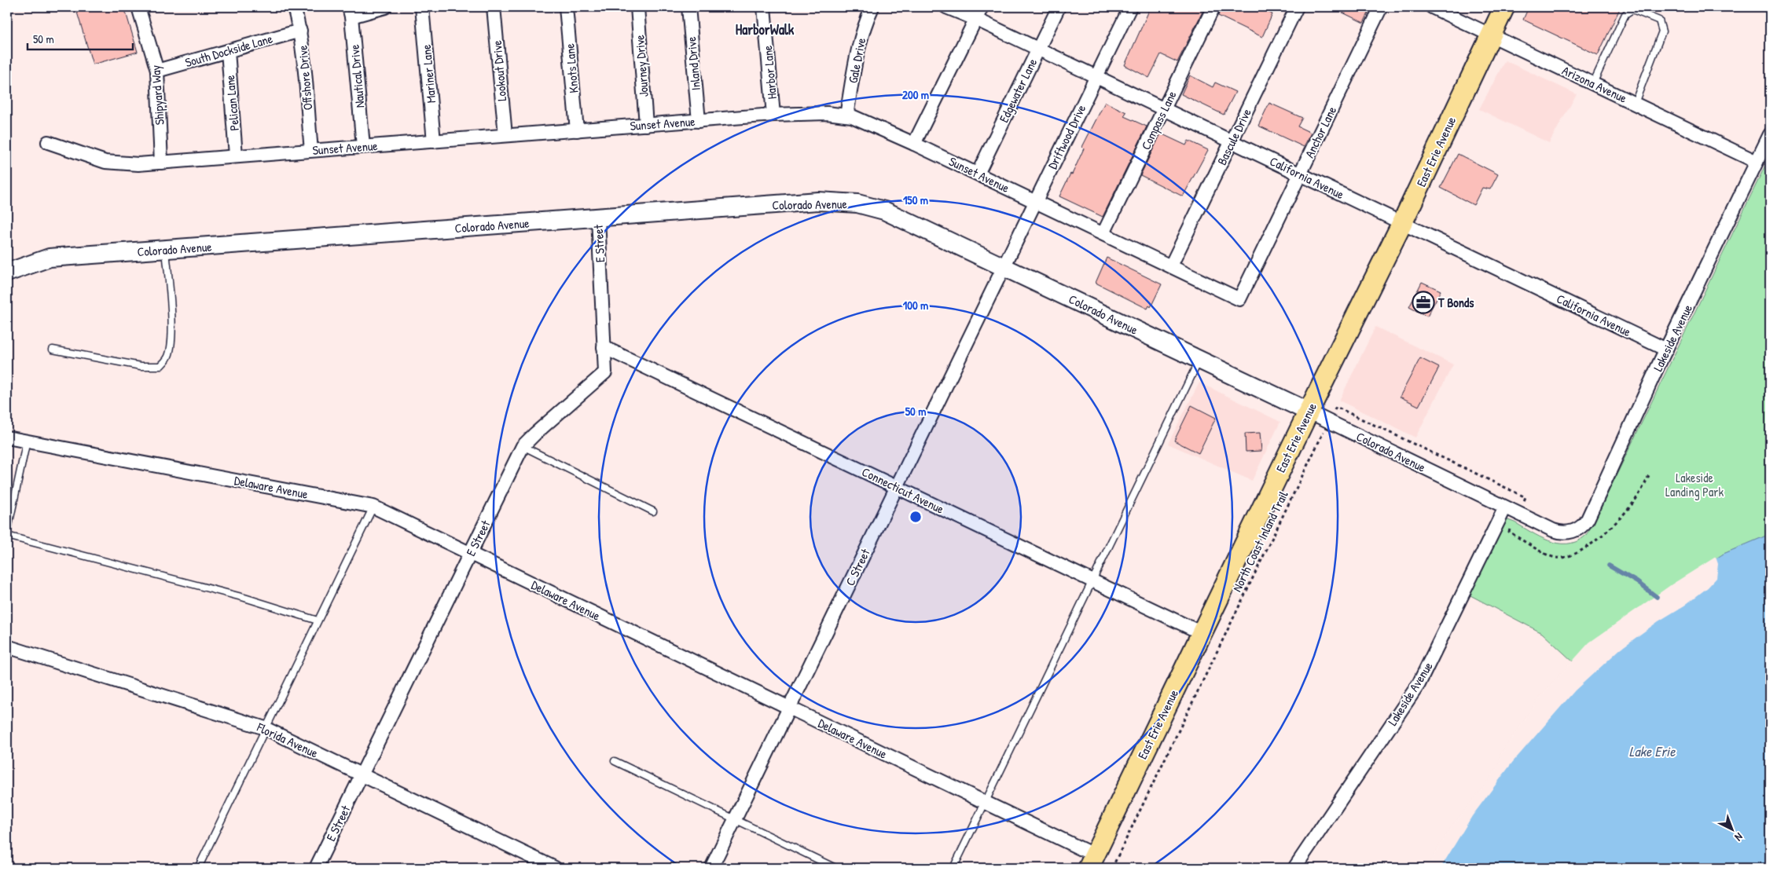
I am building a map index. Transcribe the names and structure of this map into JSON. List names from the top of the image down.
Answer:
{
  "streets": {
    "main road": ["East Erie Avenue", "Colorado Avenue"],
    "street": [
      "South Dockside Lane",
      "Gale Drive",
      "Inland Drive",
      "Journey Drive",
      "Knots Lane",
      "Lookout Drive",
      "Harbor Lane",
      "Mariner Lane",
      "Nautical Drive",
      "Offshore Drive",
      "Arizona Avenue",
      "Edgewater Lane",
      "Shipyard Way",
      "Pelican Lane",
      "Compass Lane",
      "Sunset Avenue",
      "Anchor Lane",
      "Driftwood Drive",
      "Bascule Drive",
      "California Avenue",
      "E Street",
      "Lakeside Avenue",
      "Delaware Avenue",
      "Connecticut Avenue",
      "C Street",
      "Florida Avenue"
    ],
    "path": ["North Coast Inland Trail"]
  },
  "crossings": [
    ["South Dockside Lane", "Offshore Drive"],
    ["South Dockside Lane", "Shipyard Way"],
    ["South Dockside Lane", "Pelican Lane"],
    ["Gale Drive", "Sunset Avenue"],
    ["Inland Drive", "Sunset Avenue"],
    ["Journey Drive", "Sunset Avenue"],
    ["Knots Lane", "Sunset Avenue"],
    ["Lookout Drive", "Sunset Avenue"],
    ["Harbor Lane", "Sunset Avenue"],
    ["Mariner Lane", "Sunset Avenue"],
    ["Nautical Drive", "Sunset Avenue"],
    ["Offshore Drive", "Sunset Avenue"],
    ["Arizona Avenue", "East Erie Avenue"],
    ["Arizona Avenue", "Lakeside Avenue"],
    ["Edgewater Lane", "Sunset Avenue"],
    ["Edgewater Lane", "California Avenue"],
    ["Shipyard Way", "Sunset Avenue"],
    ["Pelican Lane", "Sunset Avenue"],
    ["Compass Lane", "Sunset Avenue"],
    ["Compass Lane", "California Avenue"],
    ["Sunset Avenue", "Anchor Lane"],
    ["Sunset Avenue", "Driftwood Drive"],
    ["Sunset Avenue", "Bascule Drive"],
    ["Anchor Lane", "California Avenue"],
    ["Driftwood Drive", "California Avenue"],
    ["Driftwood Drive", "Colorado Avenue"],
    ["Driftwood Drive", "C Street"],
    ["Bascule Drive", "California Avenue"],
    ["East Erie Avenue", "California Avenue"],
    ["East Erie Avenue", "Colorado Avenue"],
    ["East Erie Avenue", "Delaware Avenue"],
    ["East Erie Avenue", "Connecticut Avenue"],
    ["California Avenue", "Lakeside Avenue"],
    ["Colorado Avenue", "E Street"],
    ["Colorado Avenue", "Lakeside Avenue"],
    ["Colorado Avenue", "North Coast Inland Trail"],
    ["Colorado Avenue", "C Street"],
    ["E Street", "Delaware Avenue"],
    ["E Street", "Connecticut Avenue"],
    ["E Street", "Florida Avenue"],
    ["Delaware Avenue", "C Street"],
    ["Connecticut Avenue", "C Street"]
  ],
  "districts": ["HarborWalk"],
  "water": ["Lake Erie"],
  "parks": ["Lakeside Landing Park"],
  "places": {
    "office": ["T Bonds"]
  },
  "scale_bar": "50 m",
  "north": "bottom right",
  "rings": [
    "200 m",
    "150 m",
    "100 m",
    "50 m"
  ]
}
